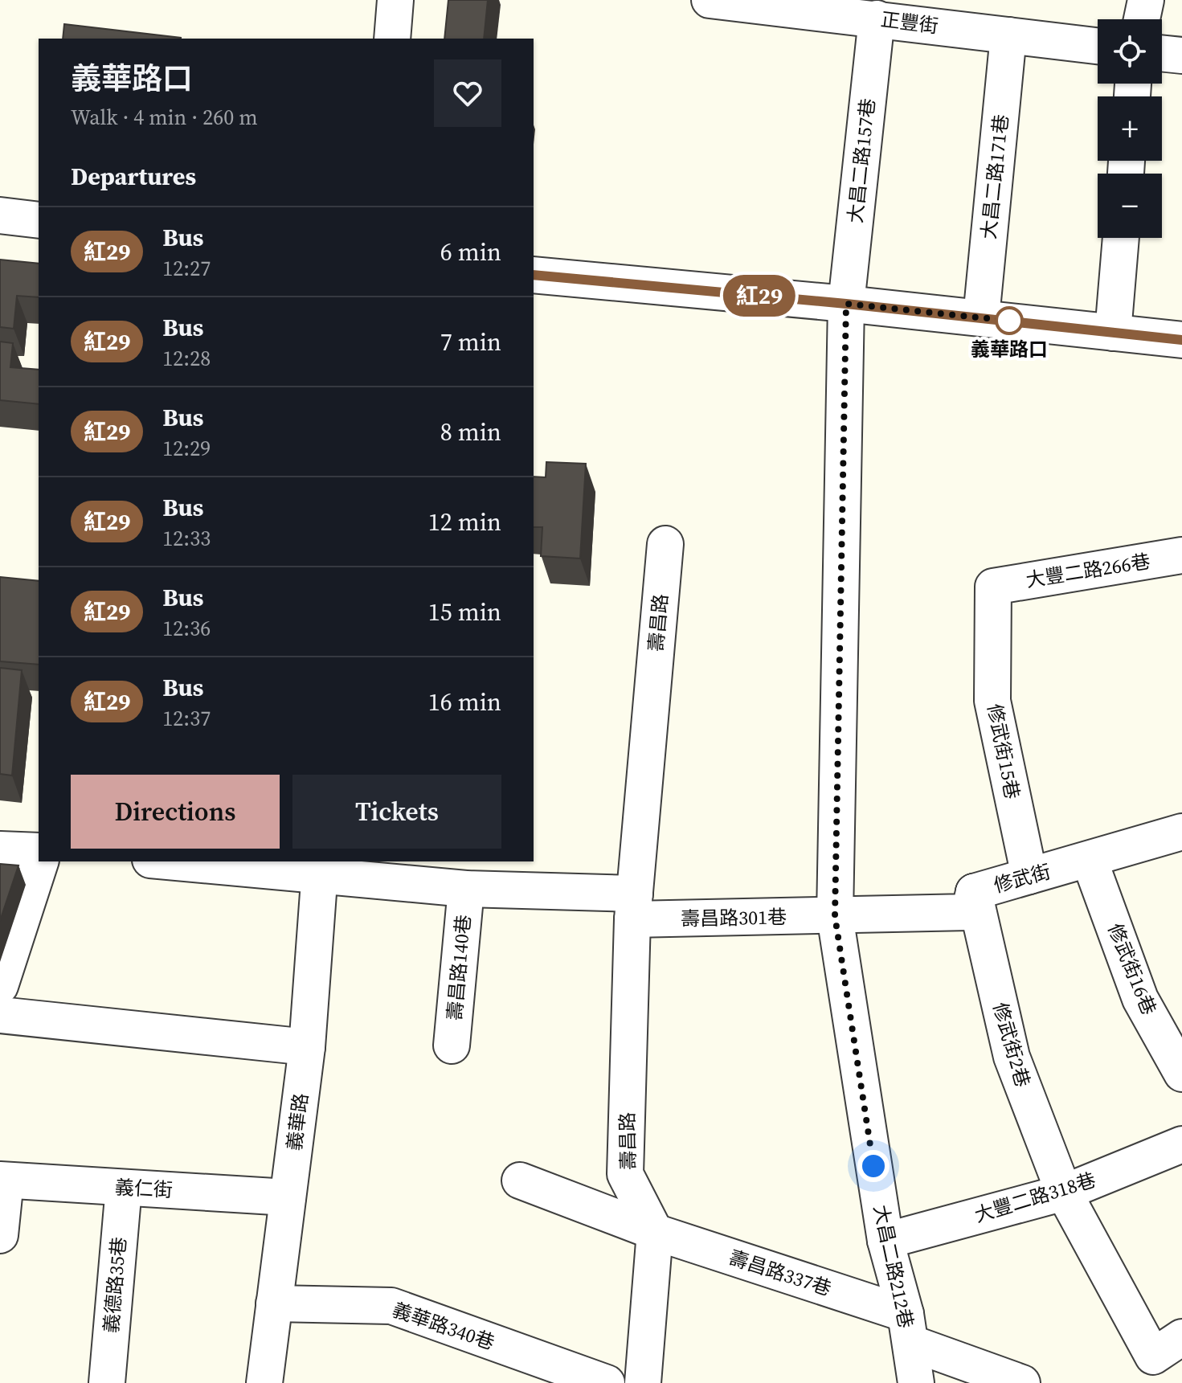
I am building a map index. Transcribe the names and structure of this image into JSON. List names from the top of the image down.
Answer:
{
  "streets": {
    "street": [
      "正豐街",
      "大昌二路157巷",
      "大昌二路171巷",
      "大豐二路266巷",
      "壽昌路",
      "修武街15巷",
      "修武街",
      "壽昌路301巷",
      "壽昌路140巷",
      "修武街16巷",
      "修武街2巷",
      "義華路",
      "義仁街",
      "大豐二路318巷",
      "大昌二路212巷",
      "壽昌路337巷",
      "義德路35巷",
      "義華路340巷"
    ]
  },
  "crossings": [
    ["正豐街", "大昌二路157巷"],
    ["正豐街", "大昌二路171巷"],
    ["大昌二路157巷", "大昌二路212巷"],
    ["大豐二路266巷", "修武街15巷"],
    ["壽昌路", "壽昌路301巷"],
    ["壽昌路", "壽昌路337巷"],
    ["修武街15巷", "修武街"],
    ["修武街", "壽昌路301巷"],
    ["修武街", "修武街16巷"],
    ["修武街", "修武街2巷"],
    ["修武街", "大昌二路212巷"],
    ["壽昌路301巷", "大昌二路212巷"],
    ["修武街2巷", "大豐二路318巷"],
    ["義華路", "義仁街"],
    ["義華路", "義華路340巷"],
    ["義仁街", "義德路35巷"],
    ["大豐二路318巷", "大昌二路212巷"],
    ["大昌二路212巷", "壽昌路337巷"]
  ],
  "places": ["義華路口"],
  "lines": ["bus line 紅29"],
  "page": {
    "on_map": "紅29",
    "map_buttons": ["+", "−"],
    "heading": [
      ["義華路口", "Walk · 4 min · 260 m"],
      "Departures"
    ],
    "list": [
      {
        "mark": "紅29",
        "name": "Bus",
        "note": "12:27",
        "value": "6 min"
      },
      {
        "mark": "紅29",
        "name": "Bus",
        "note": "12:28",
        "value": "7 min"
      },
      {
        "mark": "紅29",
        "name": "Bus",
        "note": "12:29",
        "value": "8 min"
      },
      {
        "mark": "紅29",
        "name": "Bus",
        "note": "12:33",
        "value": "12 min"
      },
      {
        "mark": "紅29",
        "name": "Bus",
        "note": "12:36",
        "value": "15 min"
      },
      {
        "mark": "紅29",
        "name": "Bus",
        "note": "12:37",
        "value": "16 min"
      }
    ],
    "buttons": ["Directions", "Tickets"]
  }
}
